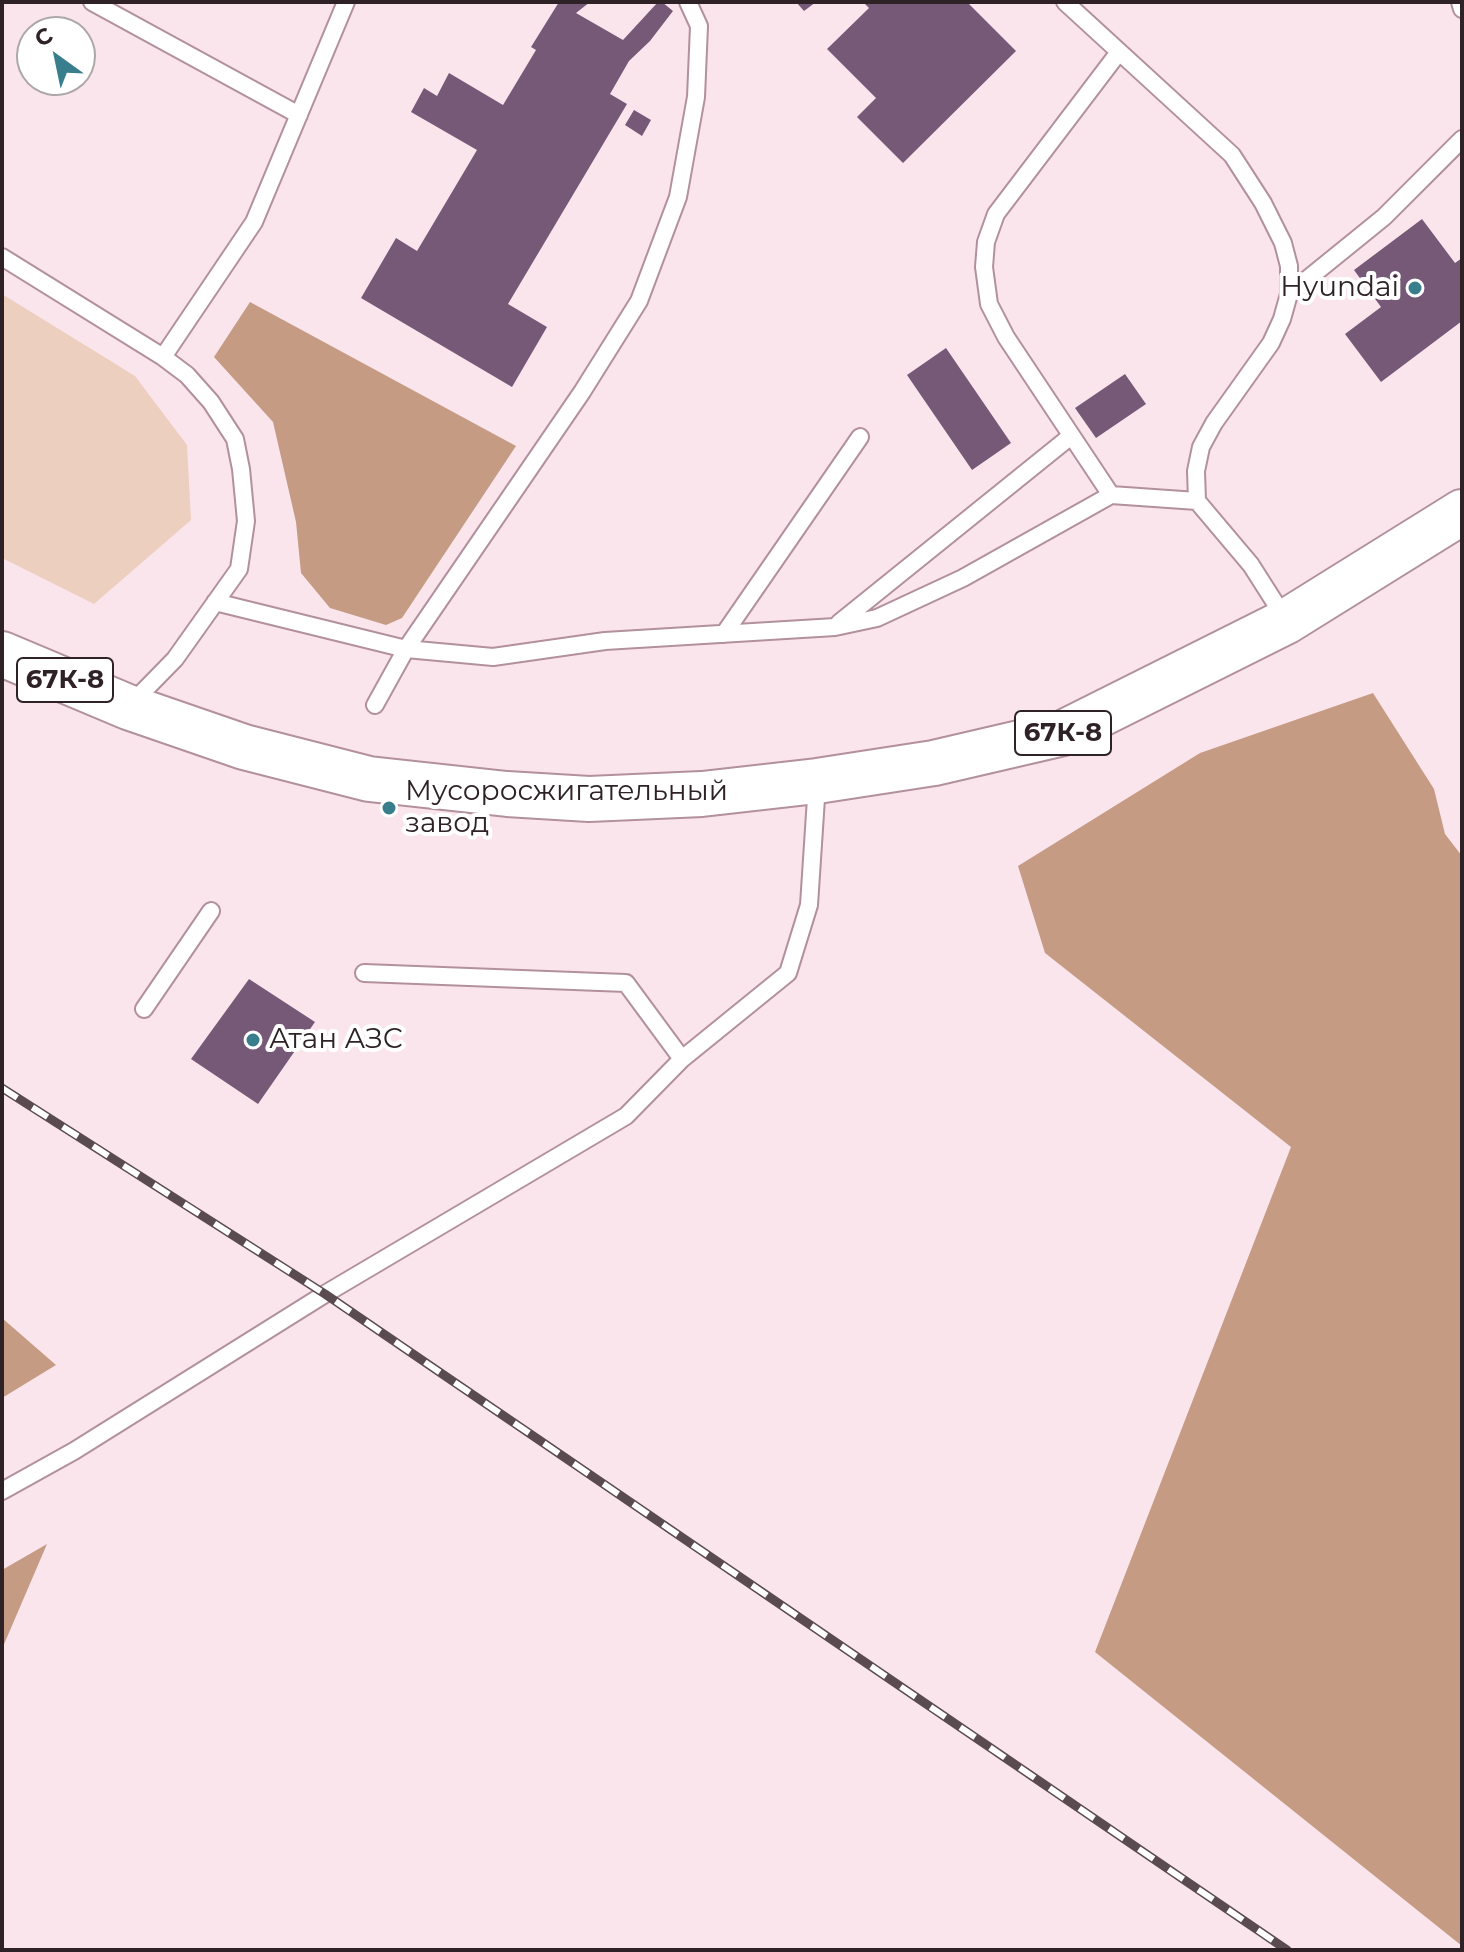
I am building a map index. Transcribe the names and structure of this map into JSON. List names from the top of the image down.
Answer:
{
  "streets": {
    "main road": ["67К-8"]
  },
  "places": ["Hyundai", "Мусоросжигательный завод", "Атан АЗС"],
  "north": "top left"
}
